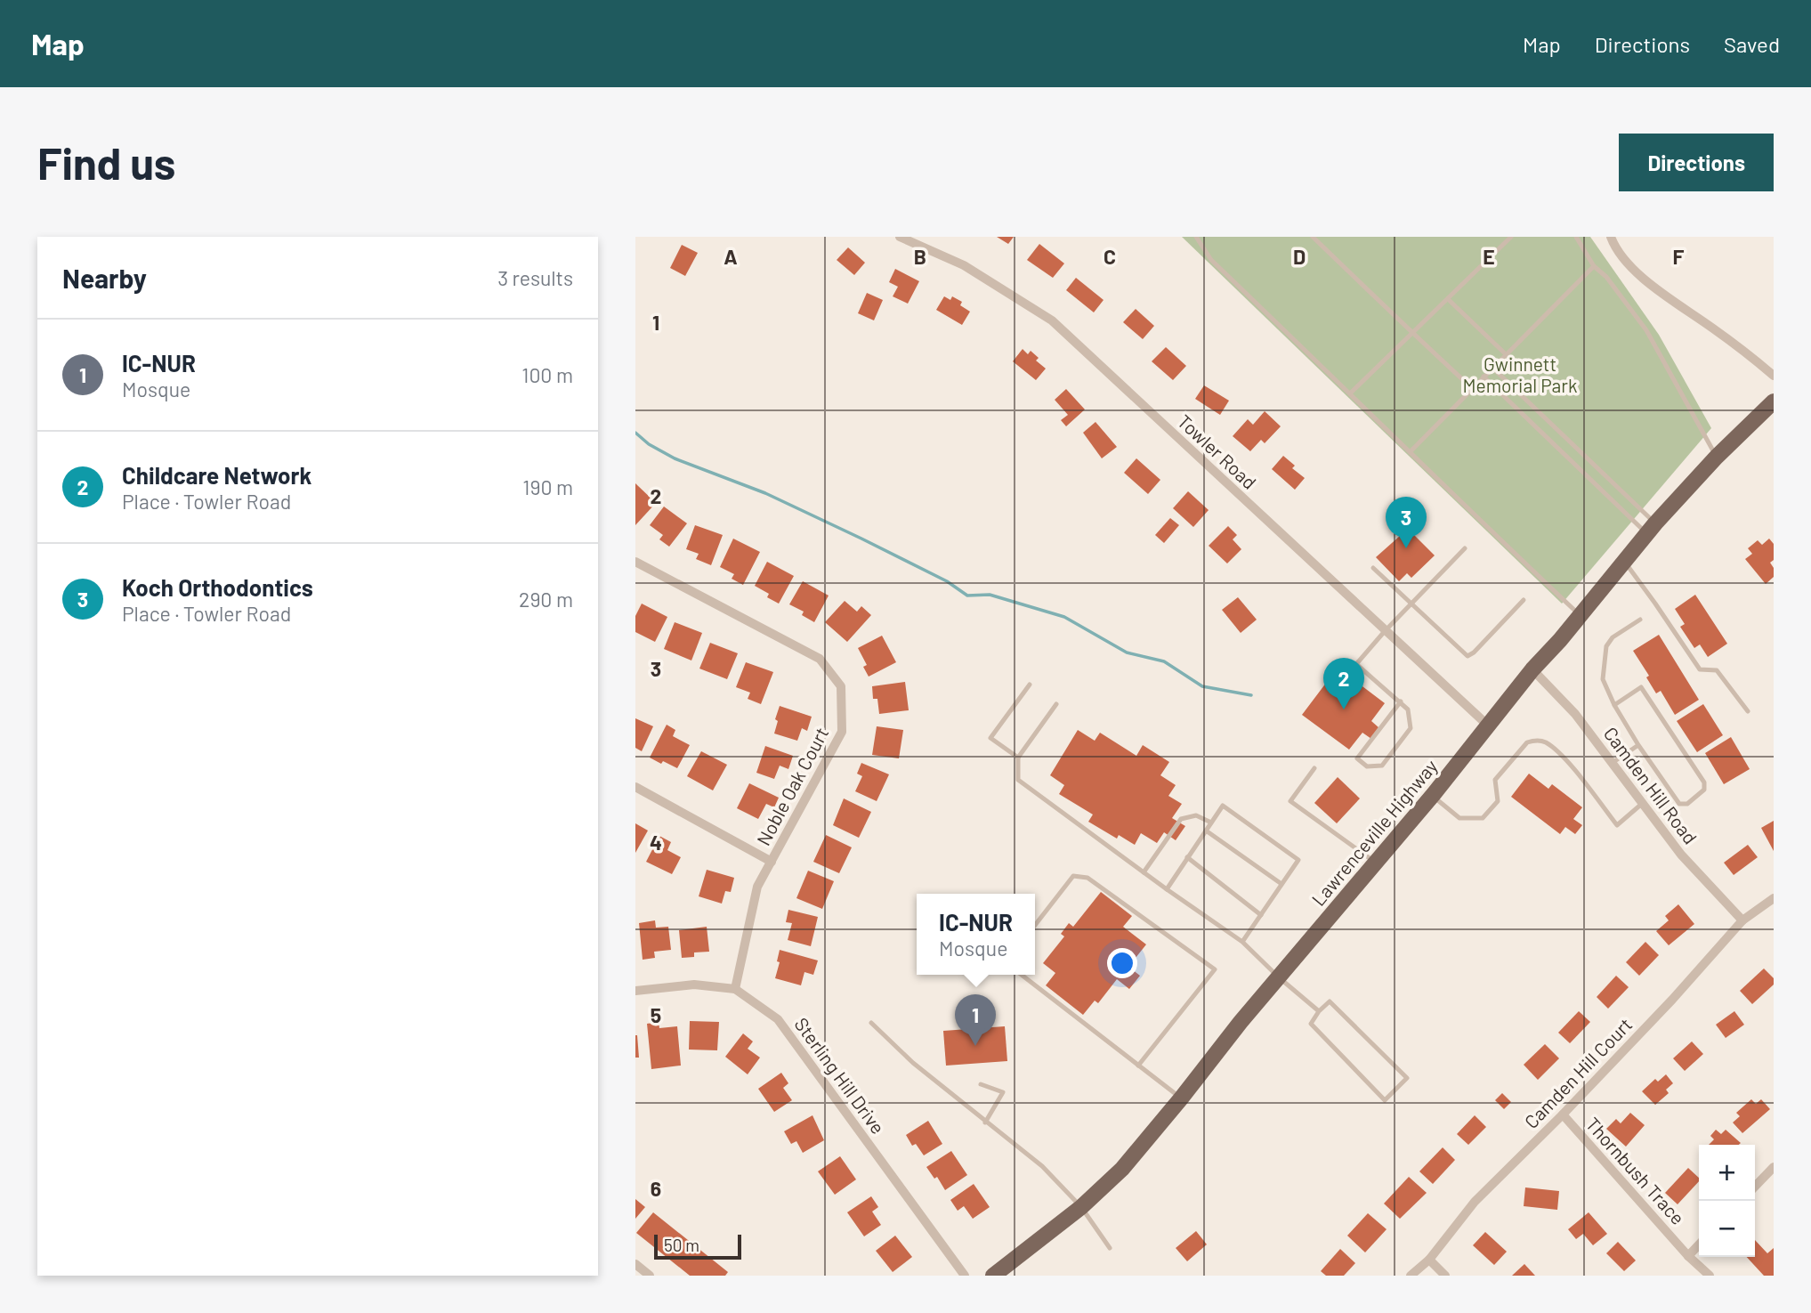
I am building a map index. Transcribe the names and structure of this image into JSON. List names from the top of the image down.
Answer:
{
  "streets": {
    "main road": ["Lawrenceville Highway"],
    "street": [
      "Towler Road",
      "Camden Hill Road",
      "Noble Oak Court",
      "Camden Hill Court",
      "Sterling Hill Drive",
      "Thornbush Trace"
    ]
  },
  "crossings": [
    ["Towler Road", "Lawrenceville Highway"],
    ["Camden Hill Road", "Lawrenceville Highway"],
    ["Camden Hill Road", "Camden Hill Court"],
    ["Noble Oak Court", "Sterling Hill Drive"],
    ["Camden Hill Court", "Thornbush Trace"]
  ],
  "parks": ["Gwinnett Memorial Park"],
  "scale_bar": "50 m",
  "page": {
    "header": "Map",
    "nav": ["Map", "Directions", "Saved"],
    "buttons": "Directions",
    "title": "Find us",
    "heading": ["Nearby", "3 results"],
    "list": [
      {
        "mark": "1",
        "name": "IC-NUR",
        "note": "Mosque",
        "value": "100 m"
      },
      {
        "mark": "2",
        "name": "Childcare Network",
        "note": "Place · Towler Road",
        "value": "190 m"
      },
      {
        "mark": "3",
        "name": "Koch Orthodontics",
        "note": "Place · Towler Road",
        "value": "290 m"
      }
    ],
    "pins": ["3", "2", "1"],
    "popup": ["IC-NUR", "Mosque"],
    "map_buttons": ["+", "−"],
    "scale": "50 m"
  },
  "grid": {
    "columns": [
      "A",
      "B",
      "C",
      "D",
      "E",
      "F"
    ],
    "rows": [
      "1",
      "2",
      "3",
      "4",
      "5",
      "6"
    ]
  }
}
